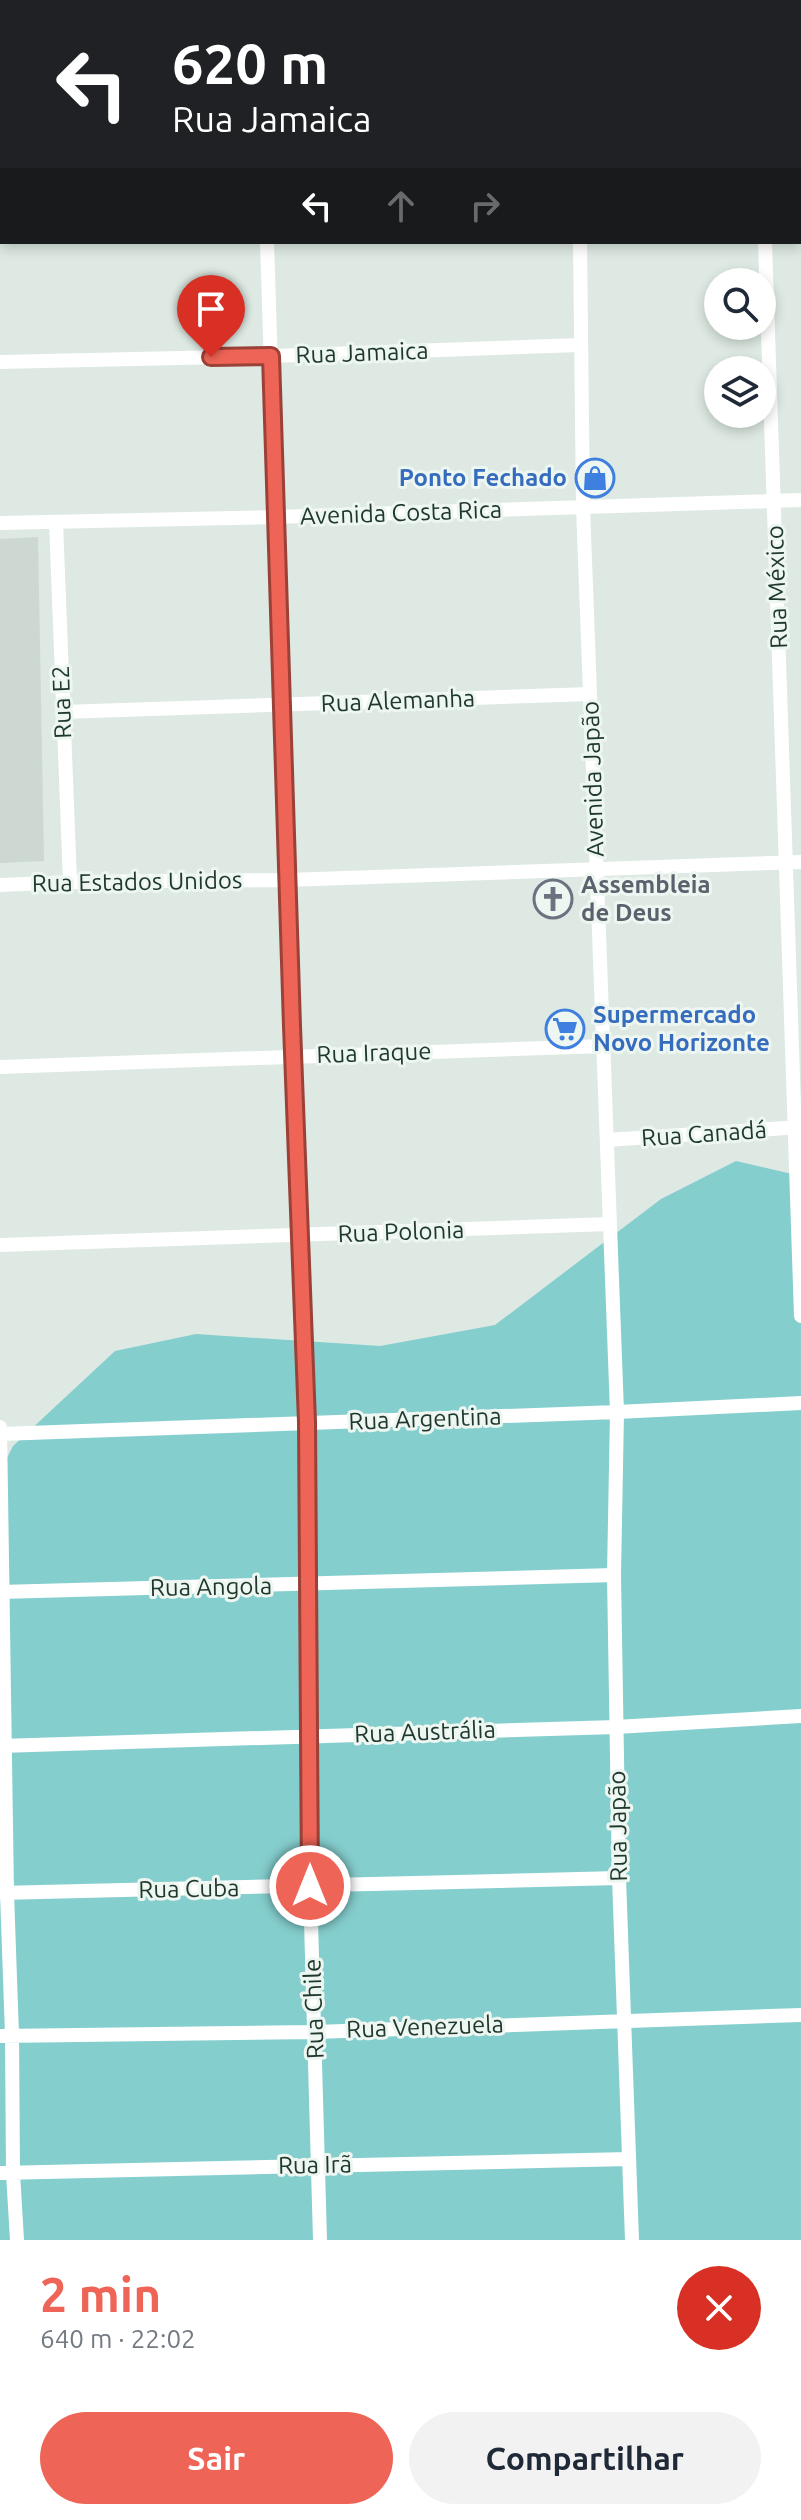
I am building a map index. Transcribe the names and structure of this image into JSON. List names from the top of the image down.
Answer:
{
  "streets": {
    "street": [
      "Rua Jamaica",
      "Avenida Costa Rica",
      "Rua México",
      "Rua Alemanha",
      "Rua E2",
      "Avenida Japão",
      "Rua Estados Unidos",
      "Rua Iraque",
      "Rua Canadá",
      "Rua Polonia",
      "Rua Argentina",
      "Rua Angola",
      "Rua Austrália",
      "Rua Japão",
      "Rua Cuba",
      "Rua Chile",
      "Rua Venezuela",
      "Rua Irã"
    ]
  },
  "crossings": [
    ["Rua Jamaica", "Avenida Japão"],
    ["Rua Jamaica", "Rua Chile"],
    ["Avenida Costa Rica", "Rua México"],
    ["Avenida Costa Rica", "Rua E2"],
    ["Avenida Costa Rica", "Avenida Japão"],
    ["Avenida Costa Rica", "Rua Chile"],
    ["Rua México", "Rua Estados Unidos"],
    ["Rua México", "Rua Canadá"],
    ["Rua Alemanha", "Rua E2"],
    ["Rua Alemanha", "Avenida Japão"],
    ["Rua Alemanha", "Rua Chile"],
    ["Rua E2", "Rua Estados Unidos"],
    ["Avenida Japão", "Rua Estados Unidos"],
    ["Avenida Japão", "Rua Iraque"],
    ["Avenida Japão", "Rua Canadá"],
    ["Avenida Japão", "Rua Polonia"],
    ["Avenida Japão", "Rua Argentina"],
    ["Avenida Japão", "Rua Japão"],
    ["Rua Estados Unidos", "Rua Chile"],
    ["Rua Iraque", "Rua Chile"],
    ["Rua Polonia", "Rua Chile"],
    ["Rua Argentina", "Rua Japão"],
    ["Rua Argentina", "Rua Chile"],
    ["Rua Angola", "Rua Japão"],
    ["Rua Angola", "Rua Chile"],
    ["Rua Austrália", "Rua Japão"],
    ["Rua Austrália", "Rua Chile"],
    ["Rua Japão", "Rua Cuba"],
    ["Rua Japão", "Rua Venezuela"],
    ["Rua Japão", "Rua Irã"],
    ["Rua Cuba", "Rua Chile"],
    ["Rua Chile", "Rua Venezuela"],
    ["Rua Chile", "Rua Irã"]
  ],
  "places": {
    "shop": ["Ponto Fechado"],
    "church": ["Assembleia de Deus"],
    "supermarket": ["Supermercado Novo Horizonte"]
  },
  "page": {
    "turn": ["620 m", "Rua Jamaica"],
    "heading": ["2 min", "640 m · 22:02"],
    "buttons": ["Sair", "Compartilhar"]
  }
}
